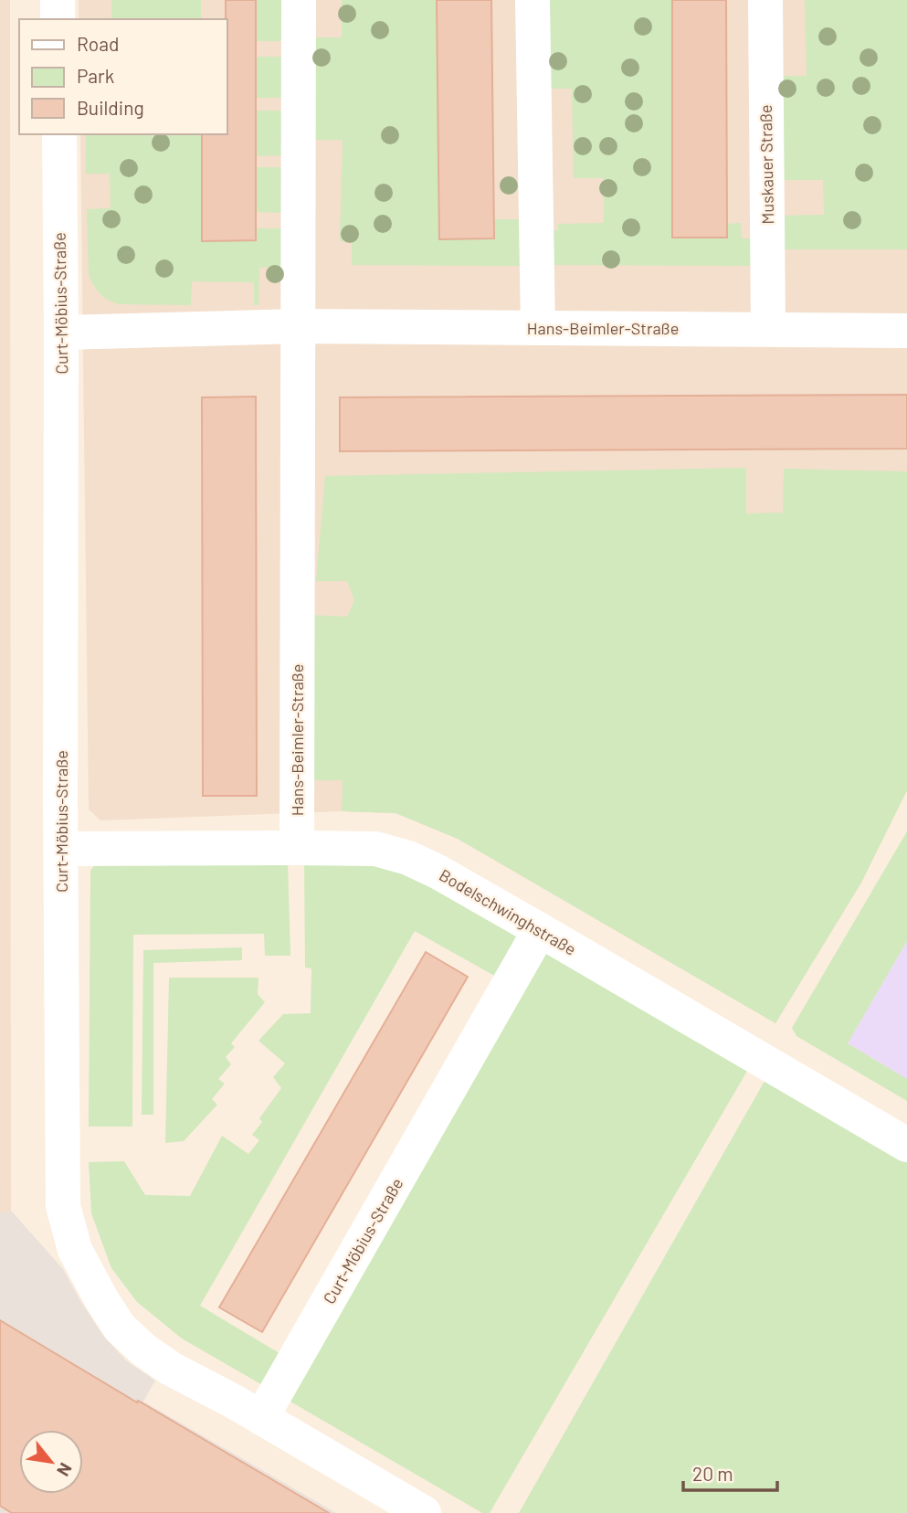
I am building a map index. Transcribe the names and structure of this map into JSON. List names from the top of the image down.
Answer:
{
  "streets": {
    "street": [
      "Muskauer Straße",
      "Curt-Möbius-Straße",
      "Hans-Beimler-Straße",
      "Bodelschwinghstraße"
    ]
  },
  "crossings": [
    ["Muskauer Straße", "Hans-Beimler-Straße"],
    ["Curt-Möbius-Straße", "Hans-Beimler-Straße"],
    ["Curt-Möbius-Straße", "Bodelschwinghstraße"],
    ["Hans-Beimler-Straße", "Bodelschwinghstraße"]
  ],
  "legend": ["Road", "Park", "Building"],
  "scale_bar": "20 m",
  "north": "bottom right"
}
